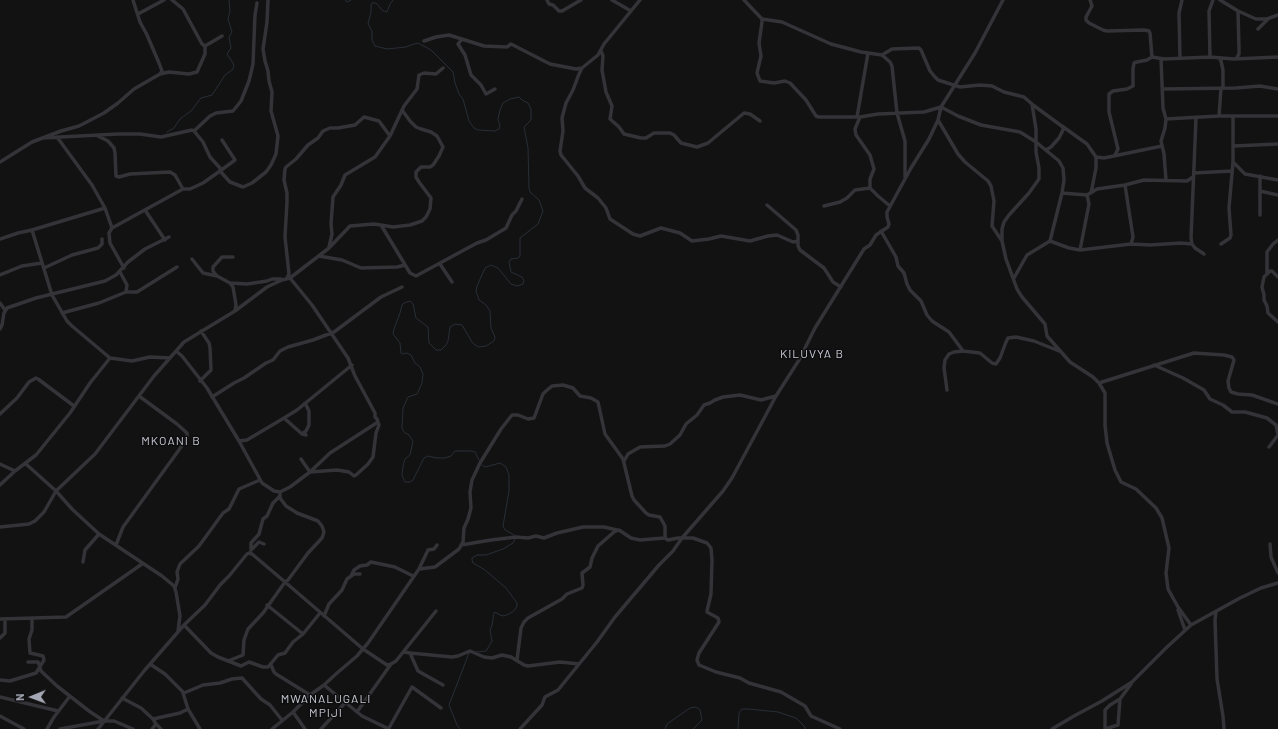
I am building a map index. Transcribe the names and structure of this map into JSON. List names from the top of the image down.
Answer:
{
  "districts": ["KILUVYA B", "MKOANI B", "MWANALUGALI MPIJI"],
  "north": "left"
}
